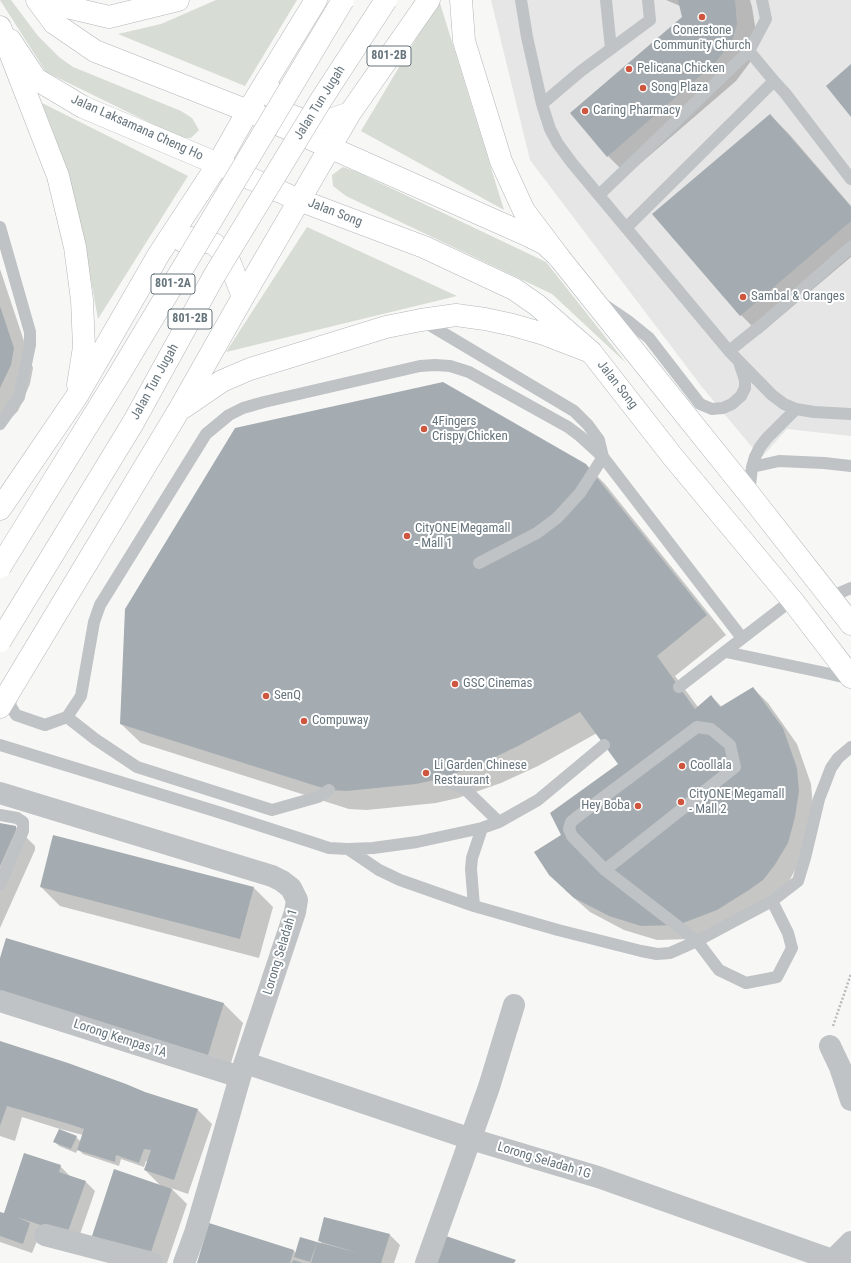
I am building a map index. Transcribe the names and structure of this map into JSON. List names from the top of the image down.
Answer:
{
  "streets": {
    "main road": [
      "801-2B",
      "Jalan Tun Jugah",
      "Jalan Laksamana Cheng Ho",
      "Jalan Song",
      "801-2A"
    ],
    "street": ["Lorong Seladah 1", "Lorong Kempas 1A", "Lorong Seladah 1G"]
  },
  "crossings": [
    ["801-2B", "Jalan Laksamana Cheng Ho"],
    ["801-2B", "Jalan Song"],
    ["Jalan Laksamana Cheng Ho", "Jalan Song"],
    ["Lorong Seladah 1", "Lorong Kempas 1A"],
    ["Lorong Seladah 1", "Lorong Seladah 1G"],
    ["Lorong Kempas 1A", "Lorong Seladah 1G"]
  ],
  "places": [
    "Conerstone Community Church",
    "Pelicana Chicken",
    "Song Plaza",
    "Caring Pharmacy",
    "Sambal & Oranges",
    "4Fingers Crispy Chicken",
    "CityONE Megamall - Mall 1",
    "GSC Cinemas",
    "SenQ",
    "Compuway",
    "Coollala",
    "Li Garden Chinese Restaurant",
    "CityONE Megamall - Mall 2",
    "Hey Boba"
  ]
}
